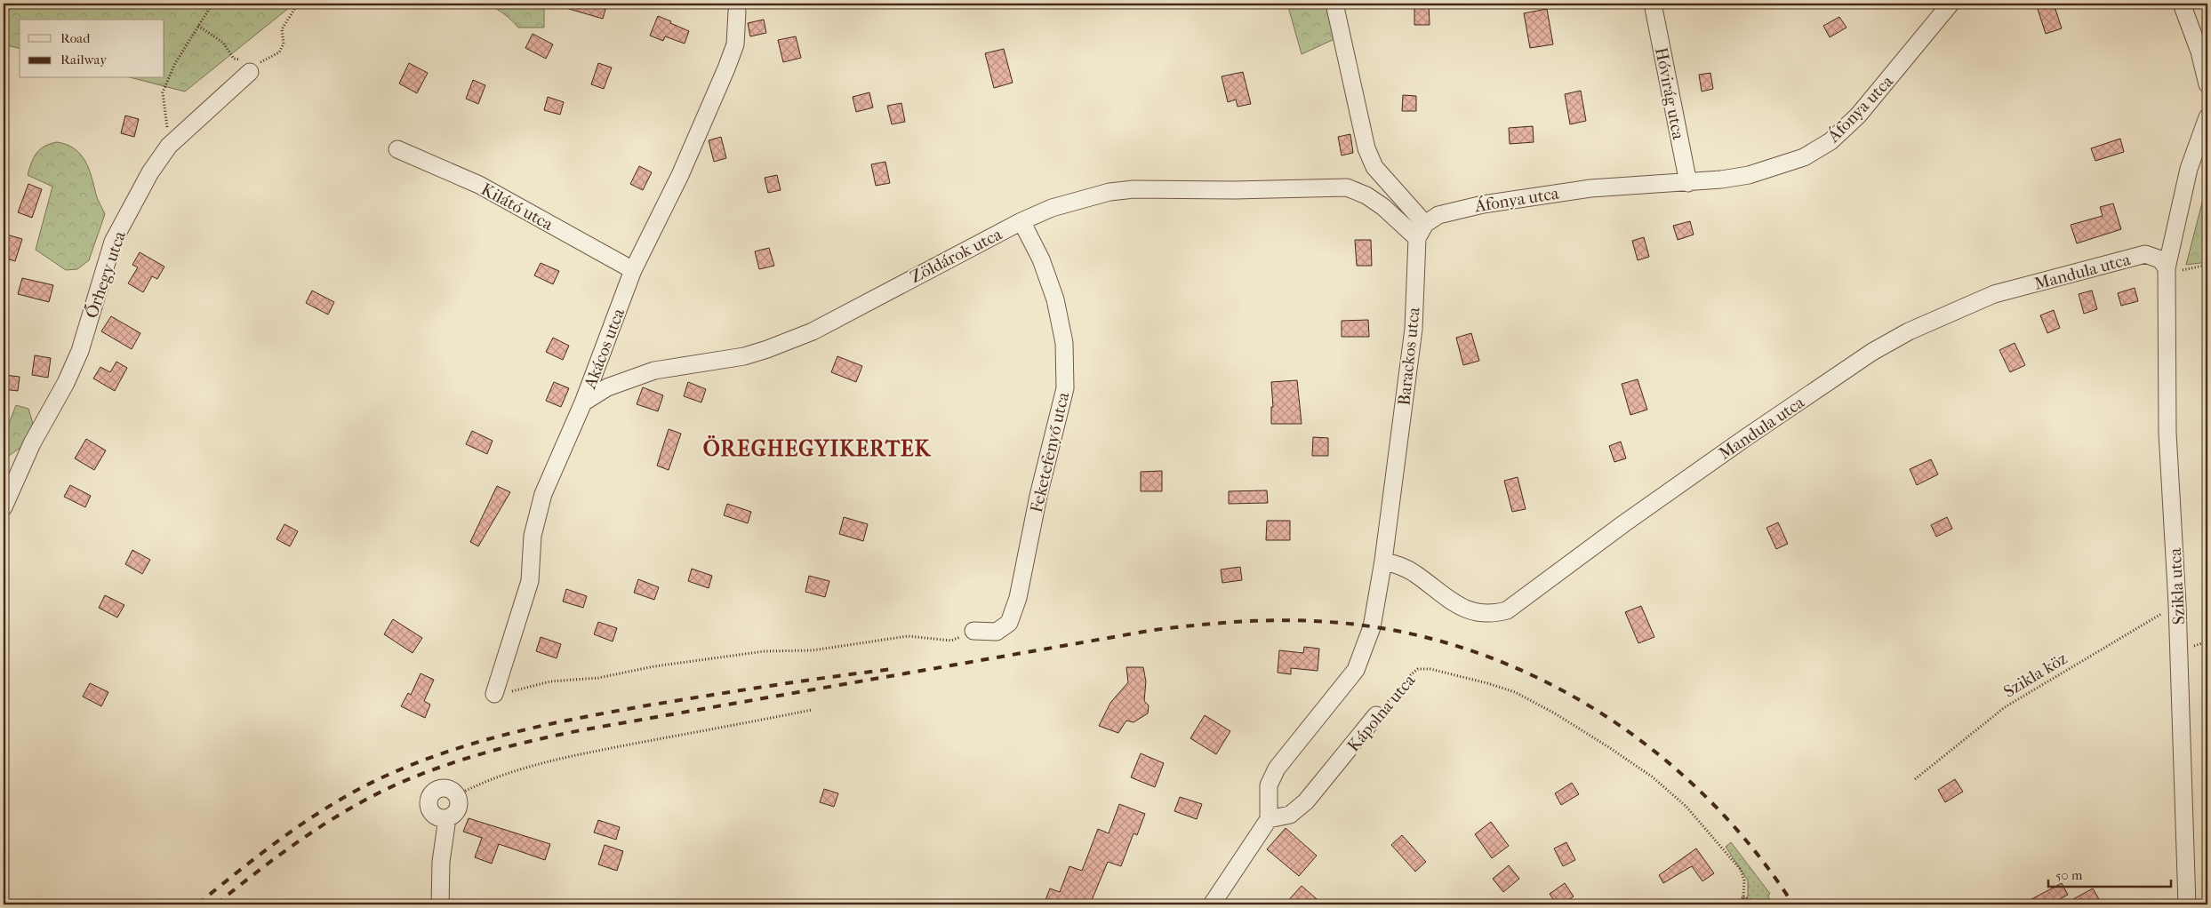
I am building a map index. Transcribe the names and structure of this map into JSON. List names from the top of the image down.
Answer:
{
  "streets": {
    "street": [
      "Hóvirág utca",
      "Áfonya utca",
      "Kilátó utca",
      "Zöldárok utca",
      "Mandula utca",
      "Őrhegy utca",
      "Akácos utca",
      "Barackos utca",
      "Feketefenyő utca",
      "Szikla utca",
      "Kápolna utca"
    ],
    "path": ["Szikla köz"]
  },
  "crossings": [
    ["Hóvirág utca", "Áfonya utca"],
    ["Áfonya utca", "Zöldárok utca"],
    ["Áfonya utca", "Barackos utca"],
    ["Kilátó utca", "Akácos utca"],
    ["Zöldárok utca", "Akácos utca"],
    ["Zöldárok utca", "Barackos utca"],
    ["Zöldárok utca", "Feketefenyő utca"],
    ["Mandula utca", "Barackos utca"],
    ["Mandula utca", "Szikla utca"],
    ["Szikla utca", "Szikla köz"]
  ],
  "districts": ["ÖREGHEGYIKERTEK"],
  "legend": ["Road", "Railway"],
  "scale_bar": "50 m"
}
